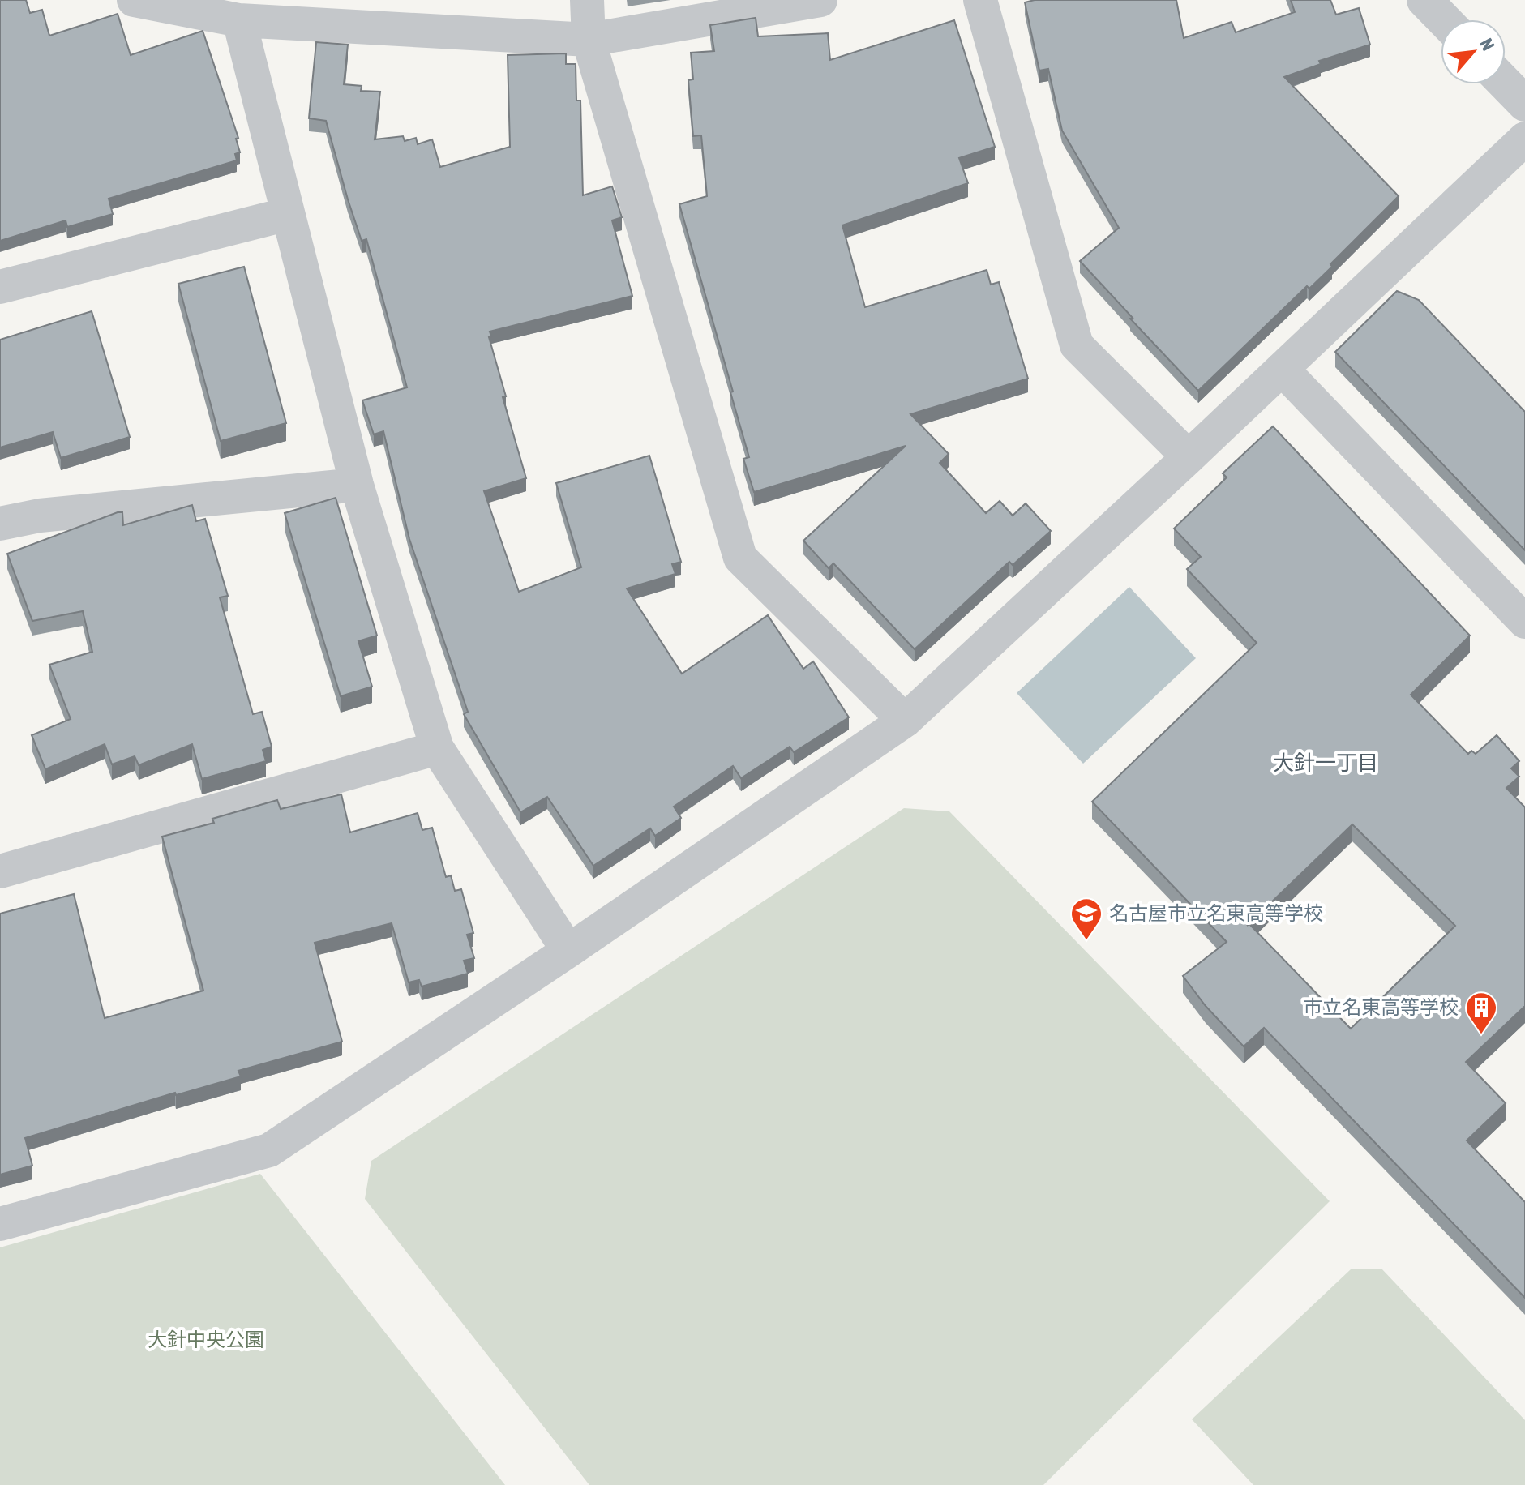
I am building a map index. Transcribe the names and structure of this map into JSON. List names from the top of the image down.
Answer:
{
  "districts": ["大針一丁目"],
  "parks": ["大針中央公園"],
  "places": {
    "school or university": ["名古屋市立名東高等学校"],
    "building": ["市立名東高等学校"]
  },
  "north": "top right"
}
